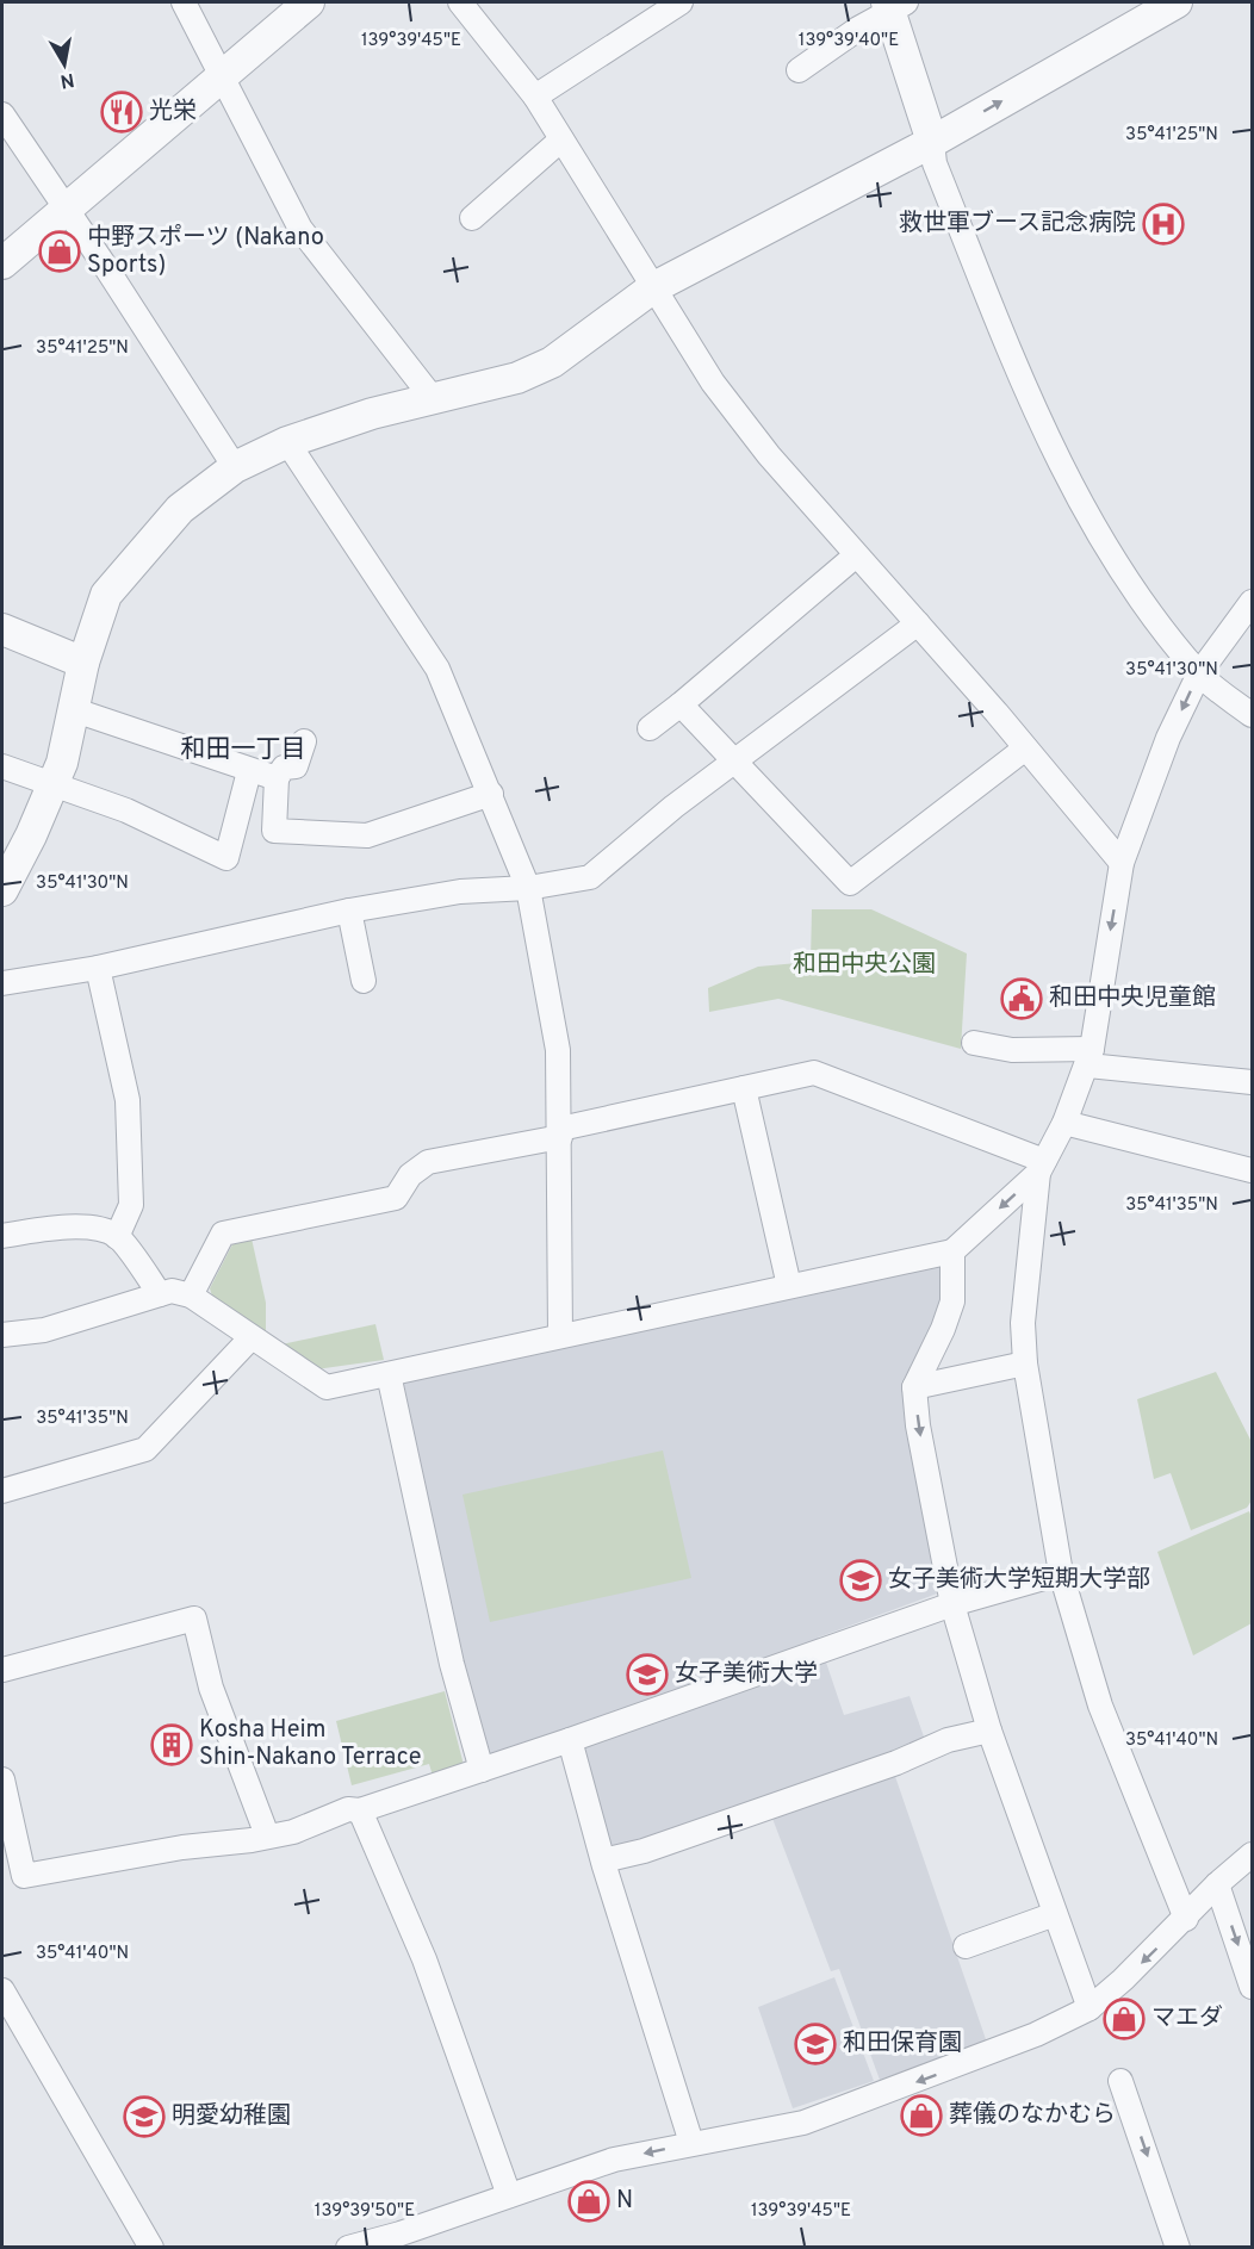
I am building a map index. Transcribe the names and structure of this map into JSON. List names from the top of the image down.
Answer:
{
  "districts": ["和田一丁目"],
  "parks": ["和田中央公園"],
  "places": {
    "restaurant": ["光栄"],
    "hospital": ["救世軍ブース記念病院"],
    "shop": [
      "中野スポーツ (Nakano Sports)",
      "マエダ",
      "葬儀のなかむら",
      "N"
    ],
    "public building": ["和田中央児童館"],
    "school or university": [
      "女子美術大学短期大学部",
      "女子美術大学",
      "和田保育園",
      "明愛幼稚園"
    ],
    "building": ["Kosha Heim Shin-Nakano Terrace"]
  },
  "north": "bottom",
  "coordinates": [
    "139°39'45\"E",
    "139°39'40\"E",
    "35°41'25\"N",
    "35°41'30\"N",
    "35°41'35\"N",
    "35°41'40\"N",
    "139°39'50\"E"
  ]
}
